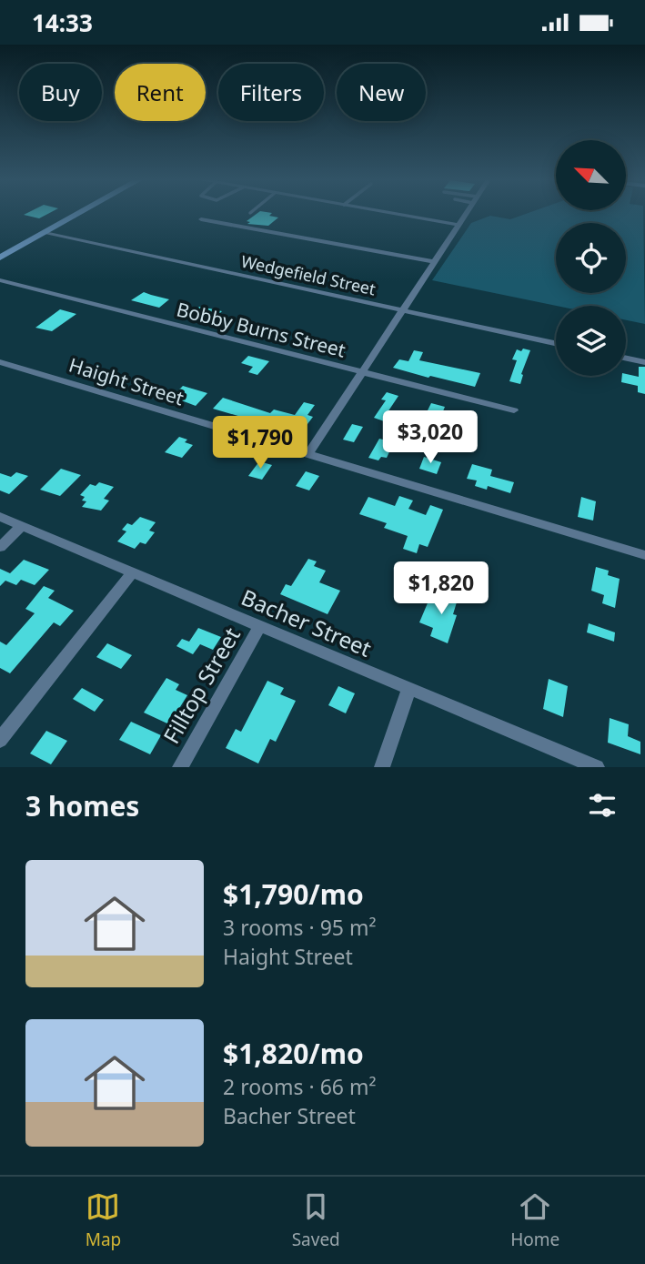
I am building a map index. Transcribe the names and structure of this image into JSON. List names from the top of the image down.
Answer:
{
  "streets": {
    "street": [
      "Wedgefield Street",
      "Bobby Burns Street",
      "Haight Street",
      "Bacher Street",
      "Filltop Street"
    ]
  },
  "crossings": [
    ["Bacher Street", "Filltop Street"]
  ],
  "north": "top left",
  "page": {
    "status": "14:33",
    "chip": [
      "Buy",
      "Rent",
      "Filters",
      "New"
    ],
    "price": ["$3,020", "$1,790", "$1,820"],
    "heading": "3 homes",
    "list": [
      {
        "name": "$1,790/mo",
        "note": "3 rooms · 95 m² · Haight Street"
      },
      {
        "name": "$1,820/mo",
        "note": "2 rooms · 66 m² · Bacher Street"
      }
    ],
    "tabs": ["Map", "Saved", "Home"]
  }
}
